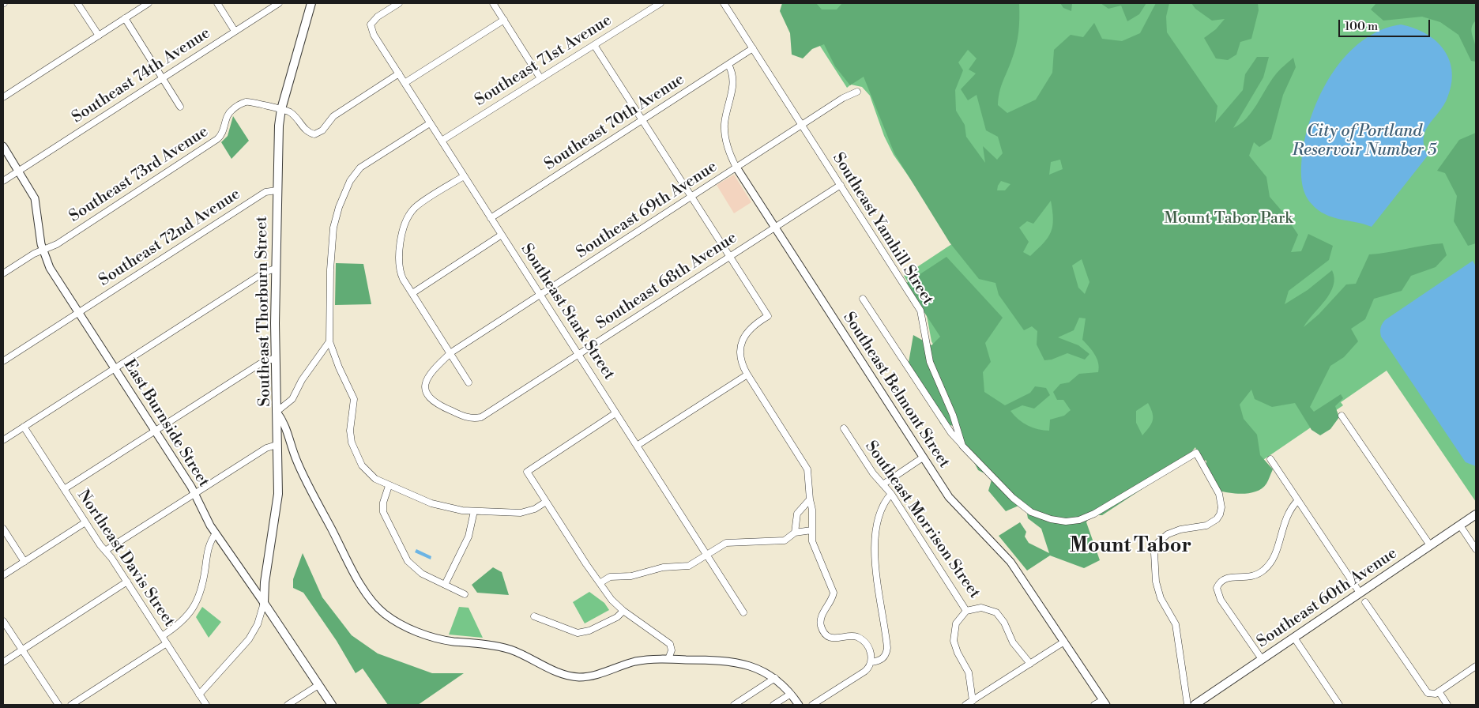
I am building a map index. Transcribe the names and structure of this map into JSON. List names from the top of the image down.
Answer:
{
  "streets": {
    "main road": ["Southeast Thorburn Street", "East Burnside Street", "Southeast 60th Avenue"],
    "street": [
      "Southeast 71st Avenue",
      "Southeast 74th Avenue",
      "Southeast 70th Avenue",
      "Southeast 73rd Avenue",
      "Southeast 69th Avenue",
      "Southeast Yamhill Street",
      "Southeast 72nd Avenue",
      "Southeast 68th Avenue",
      "Southeast Stark Street",
      "Southeast Belmont Street",
      "Southeast Morrison Street",
      "Northeast Davis Street"
    ]
  },
  "crossings": [
    ["Southeast 71st Avenue", "Southeast Stark Street"],
    ["Southeast 74th Avenue", "East Burnside Street"],
    ["Southeast 70th Avenue", "Southeast Yamhill Street"],
    ["Southeast 70th Avenue", "Southeast Stark Street"],
    ["Southeast 70th Avenue", "Southeast Belmont Street"],
    ["Southeast 73rd Avenue", "Southeast Thorburn Street"],
    ["Southeast 73rd Avenue", "East Burnside Street"],
    ["Southeast 69th Avenue", "Southeast Yamhill Street"],
    ["Southeast 69th Avenue", "Southeast 68th Avenue"],
    ["Southeast 69th Avenue", "Southeast Stark Street"],
    ["Southeast 69th Avenue", "Southeast Belmont Street"],
    ["Southeast Yamhill Street", "Southeast 68th Avenue"],
    ["Southeast 72nd Avenue", "Southeast Thorburn Street"],
    ["Southeast 72nd Avenue", "East Burnside Street"],
    ["Southeast 68th Avenue", "Southeast Stark Street"],
    ["Southeast 68th Avenue", "Southeast Belmont Street"]
  ],
  "districts": ["Mount Tabor"],
  "water": ["City of Portland Reservoir Number 5"],
  "parks": ["Mount Tabor Park"],
  "scale_bar": "100 m"
}
